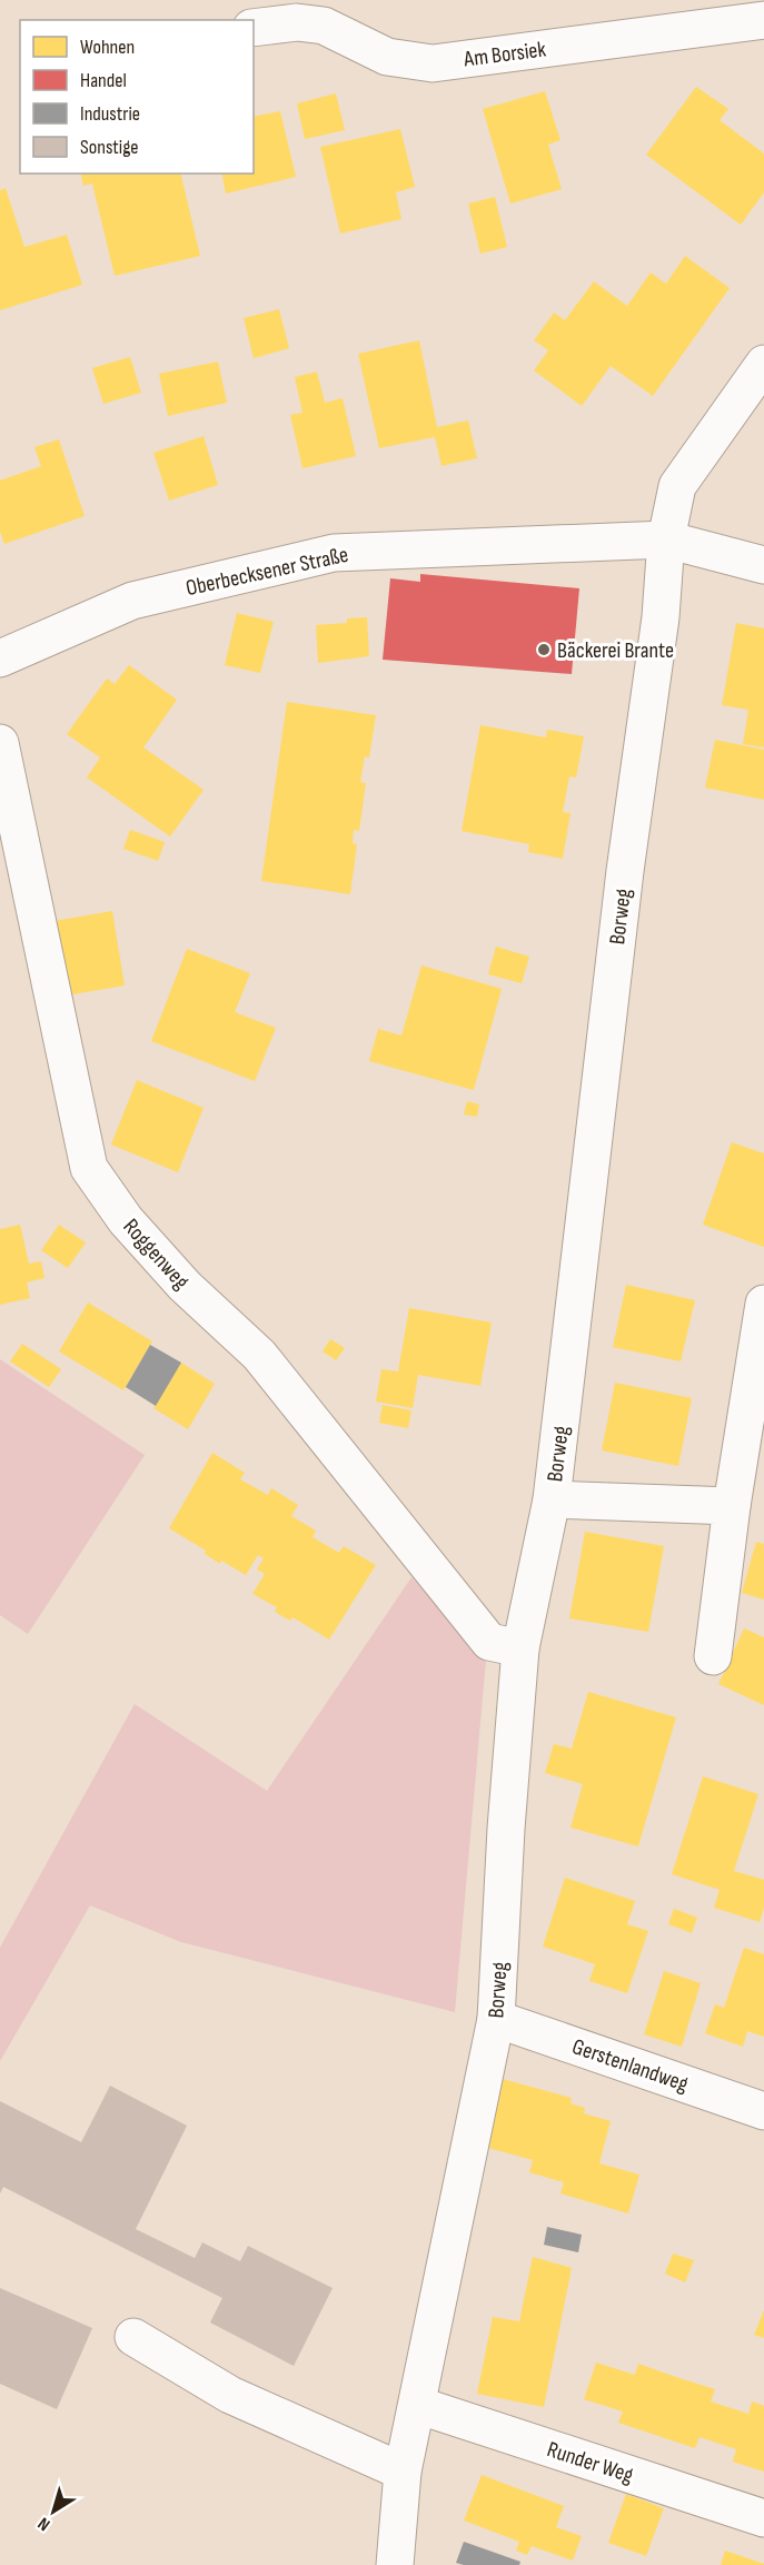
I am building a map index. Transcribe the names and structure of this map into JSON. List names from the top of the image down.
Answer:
{
  "streets": {
    "street": [
      "Am Borsiek",
      "Oberbecksener Straße",
      "Borweg",
      "Roggenweg",
      "Gerstenlandweg",
      "Runder Weg"
    ]
  },
  "crossings": [
    ["Oberbecksener Straße", "Borweg"],
    ["Borweg", "Roggenweg"],
    ["Borweg", "Gerstenlandweg"],
    ["Borweg", "Runder Weg"]
  ],
  "places": ["Bäckerei Brante"],
  "legend": [
    "Wohnen",
    "Handel",
    "Industrie",
    "Sonstige"
  ],
  "north": "bottom left"
}
